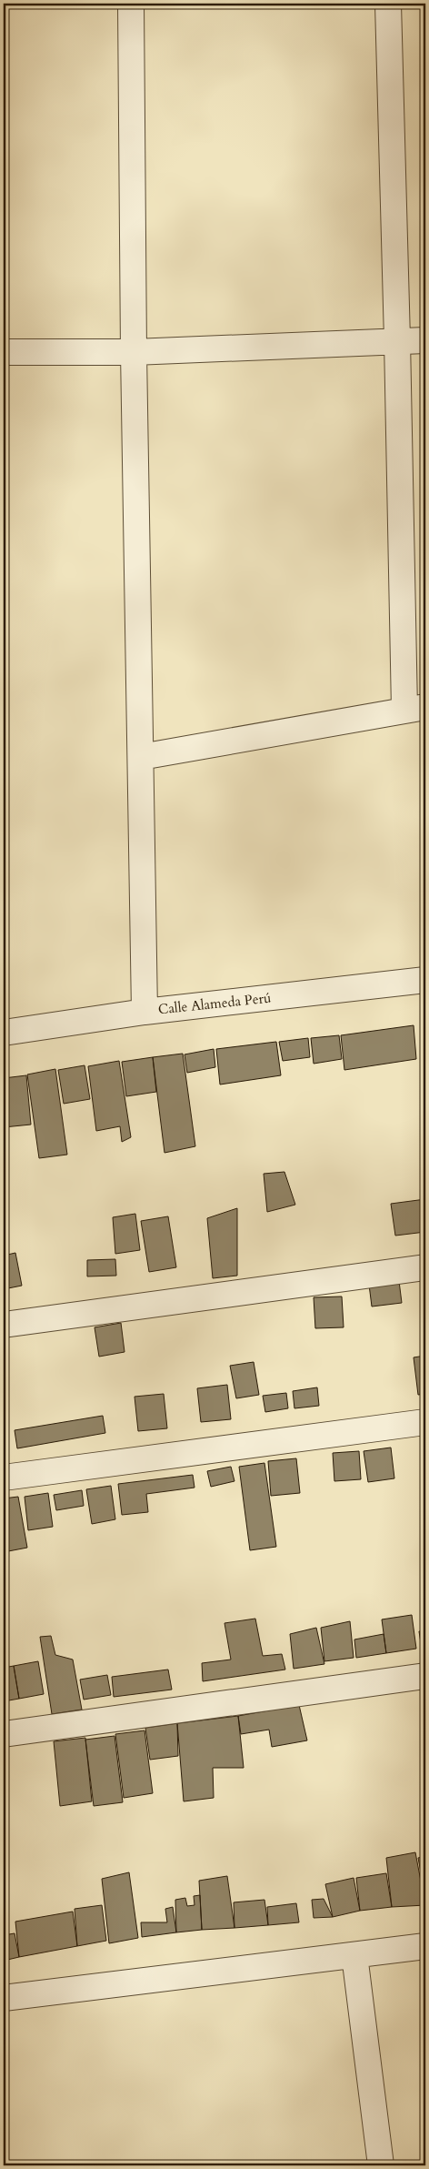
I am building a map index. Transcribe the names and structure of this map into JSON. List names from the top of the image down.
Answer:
{
  "streets": {
    "street": ["Calle Alameda Perú"]
  }
}
